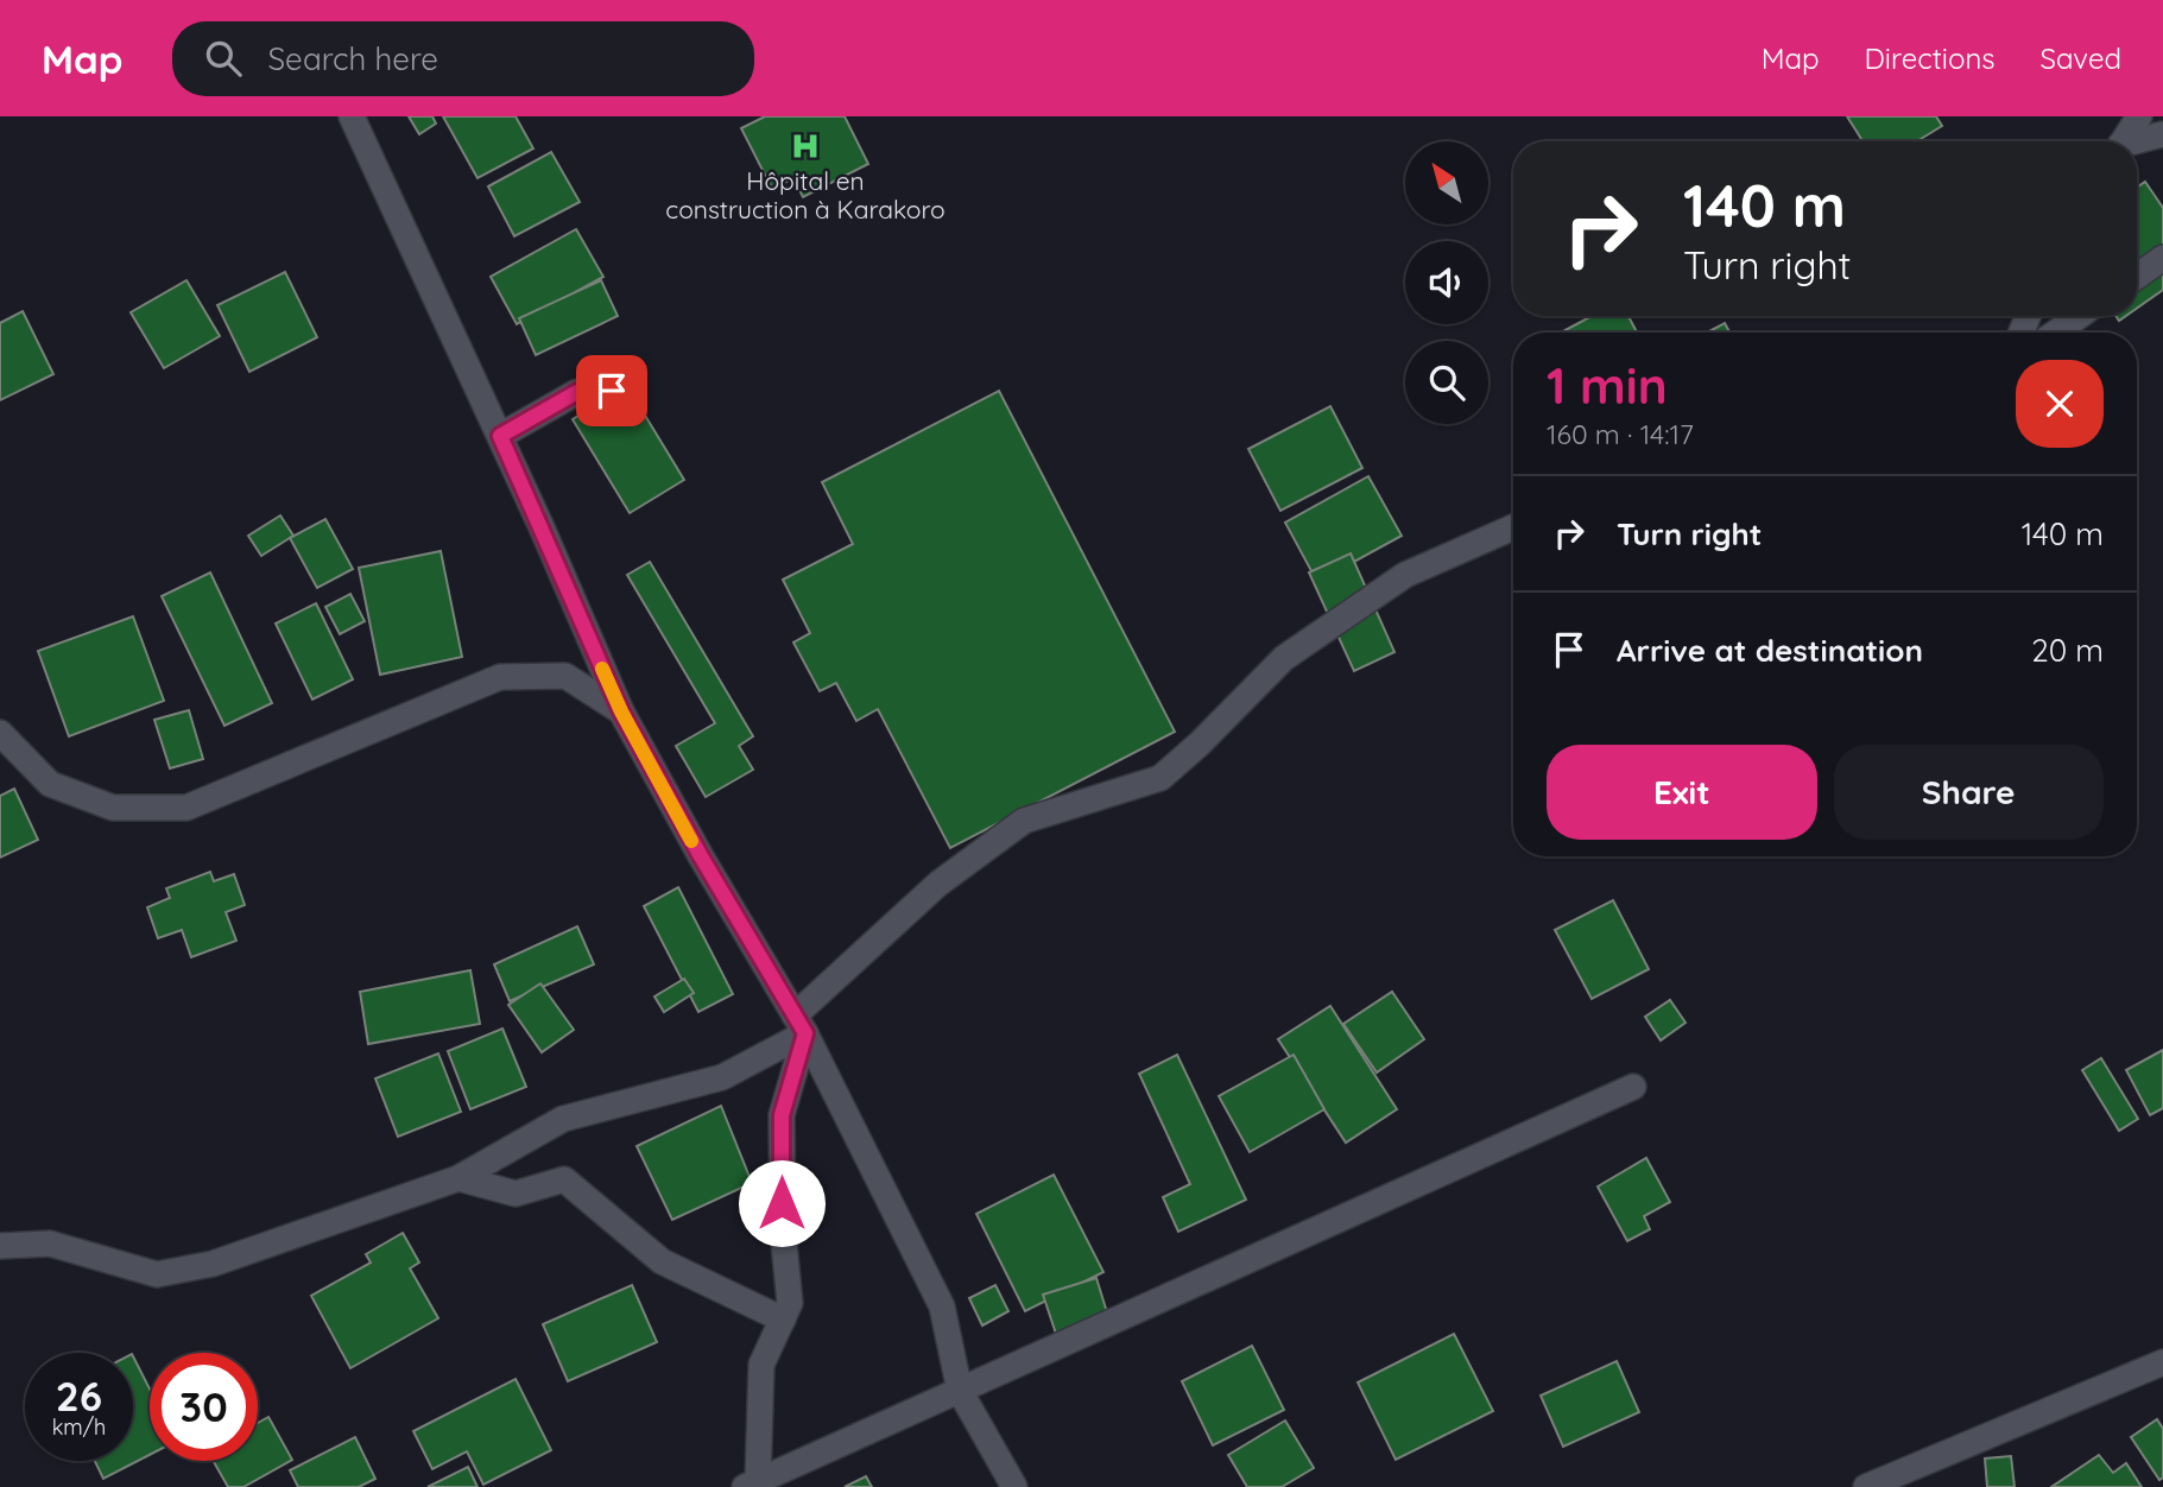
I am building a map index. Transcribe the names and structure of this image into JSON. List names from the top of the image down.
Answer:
{
  "places": {
    "hospital": ["Hôpital en construction à Karakoro"]
  },
  "north": "top left",
  "page": {
    "header": "Map",
    "search": "Search here",
    "nav": ["Map", "Directions", "Saved"],
    "turn": ["140 m", "Turn right"],
    "heading": ["1 min", "160 m · 14:17"],
    "list": [
      {
        "name": "Turn right",
        "value": "140 m"
      },
      {
        "name": "Arrive at destination",
        "value": "20 m"
      }
    ],
    "buttons": ["Exit", "Share"],
    "speed": "26 km/h",
    "limit": "30"
  }
}
